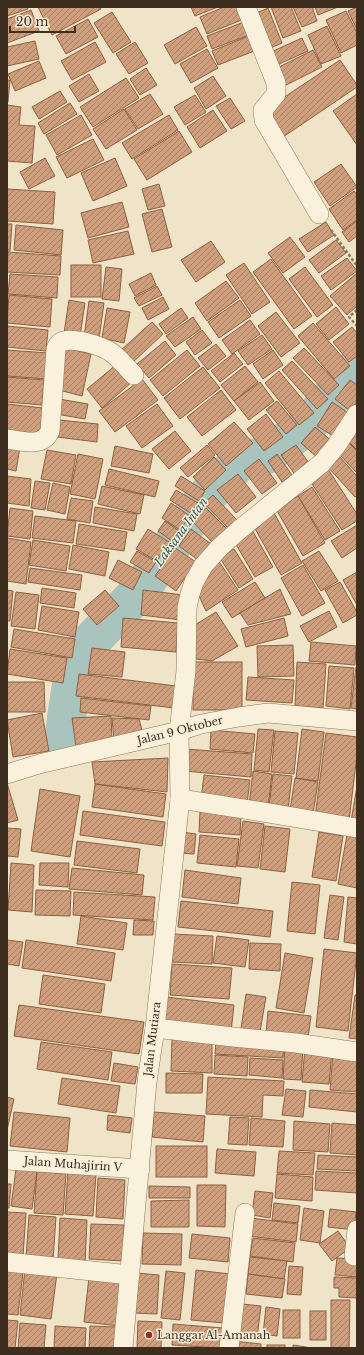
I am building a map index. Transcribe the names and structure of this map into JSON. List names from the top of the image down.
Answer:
{
  "streets": {
    "street": ["Jalan 9 Oktober", "Jalan Mutiara", "Jalan Muhajirin V"]
  },
  "crossings": [
    ["Jalan 9 Oktober", "Jalan Mutiara"],
    ["Jalan Mutiara", "Jalan Muhajirin V"]
  ],
  "water": ["Laksana Intan"],
  "places": ["Langgar Al-Amanah"],
  "scale_bar": "20 m"
}
